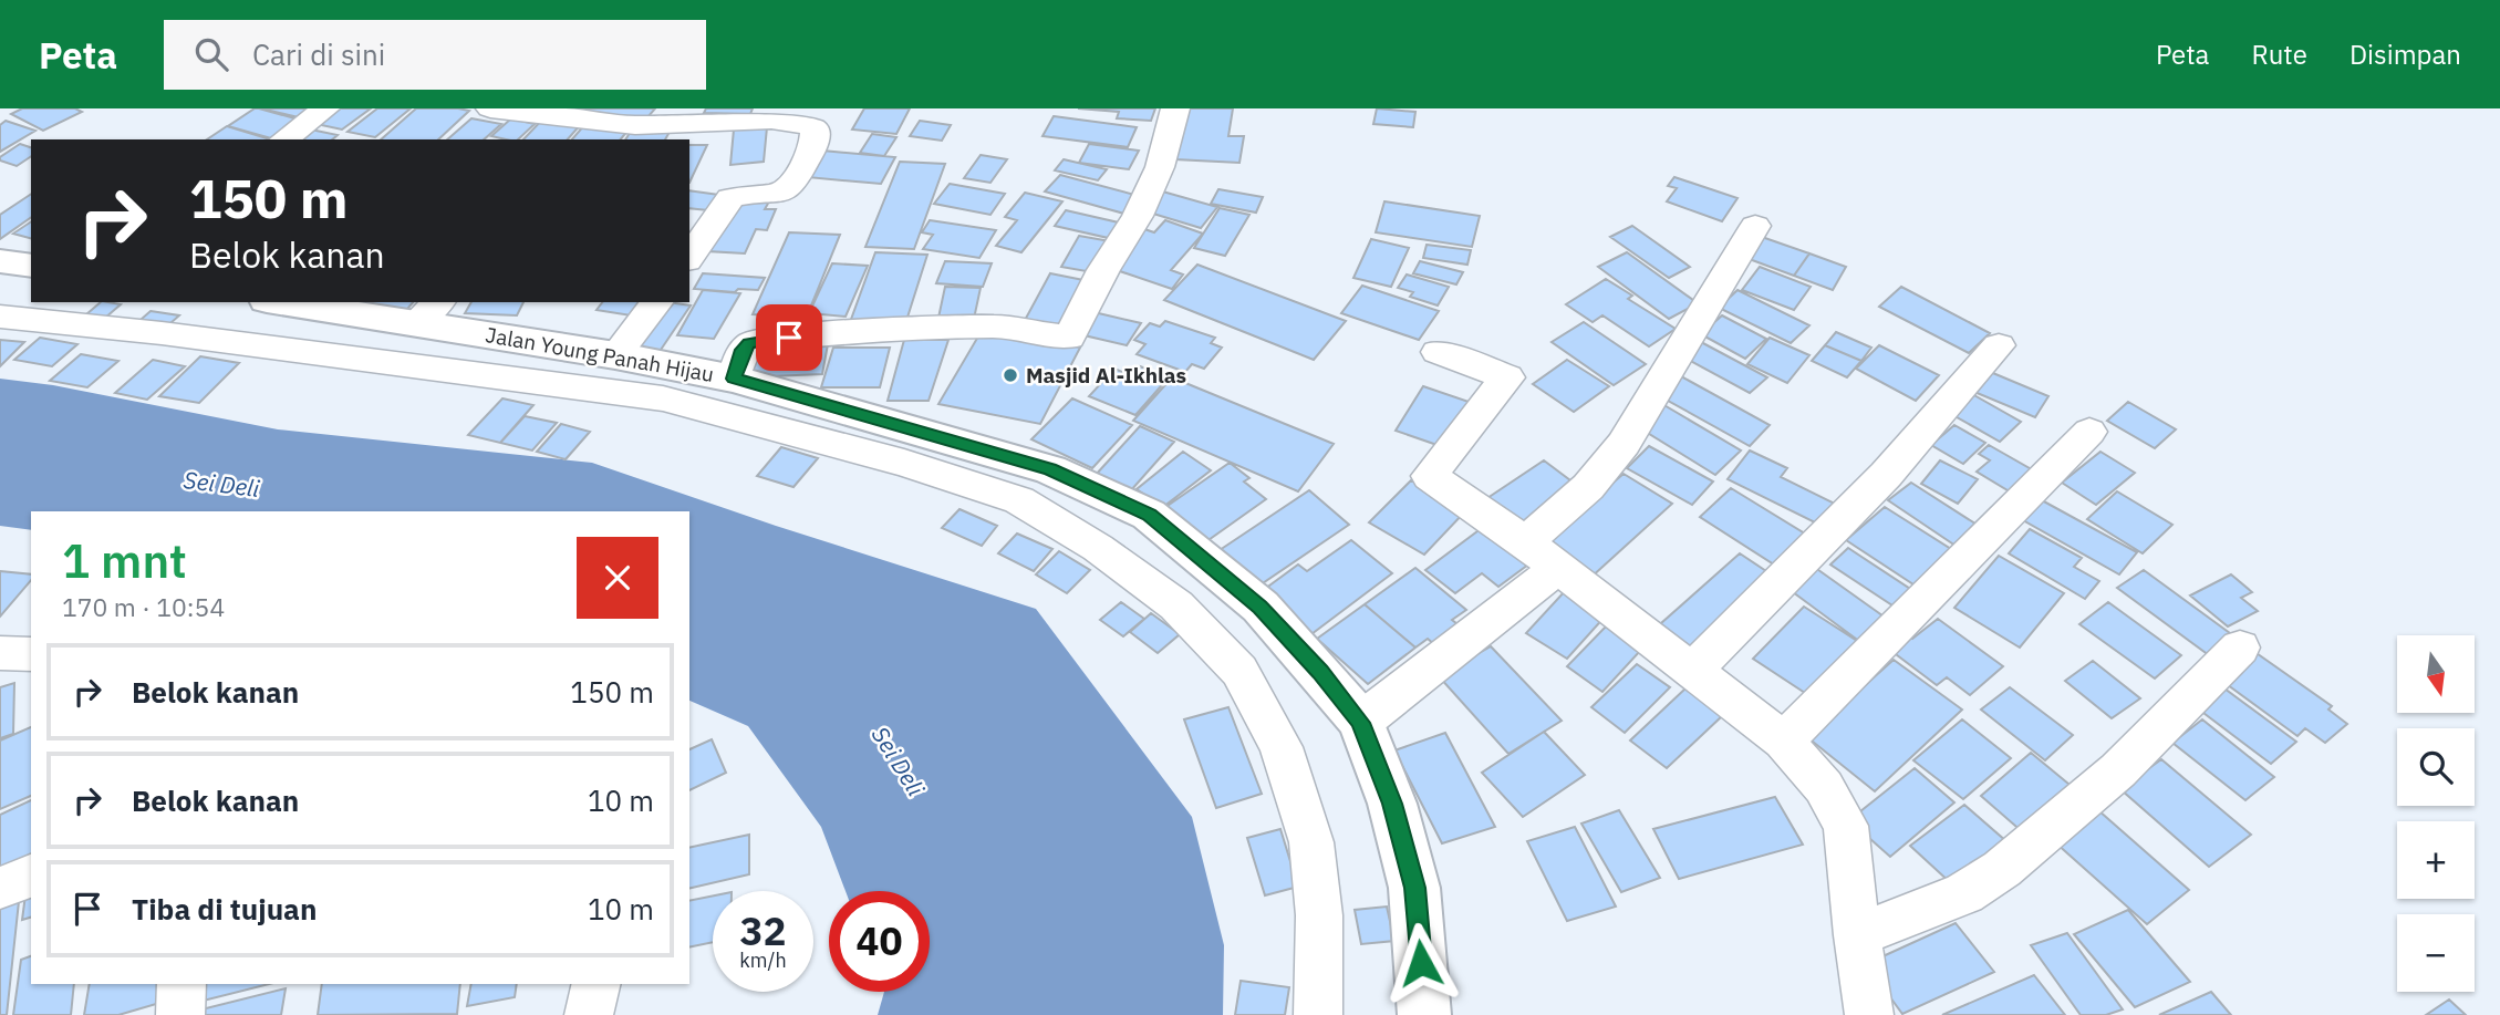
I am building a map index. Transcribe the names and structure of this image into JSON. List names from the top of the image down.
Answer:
{
  "streets": {
    "street": ["Jalan Young Panah Hijau"]
  },
  "water": ["Sei Deli"],
  "places": ["Masjid Al-Ikhlas"],
  "north": "bottom",
  "page": {
    "header": "Peta",
    "search": "Cari di sini",
    "nav": ["Peta", "Rute", "Disimpan"],
    "turn": ["150 m", "Belok kanan"],
    "heading": ["1 mnt", "170 m · 10:54"],
    "map_buttons": ["+", "−"],
    "list": [
      {
        "name": "Belok kanan",
        "value": "150 m"
      },
      {
        "name": "Belok kanan",
        "value": "10 m"
      },
      {
        "name": "Tiba di tujuan",
        "value": "10 m"
      }
    ],
    "speed": "32 km/h",
    "limit": "40"
  }
}
